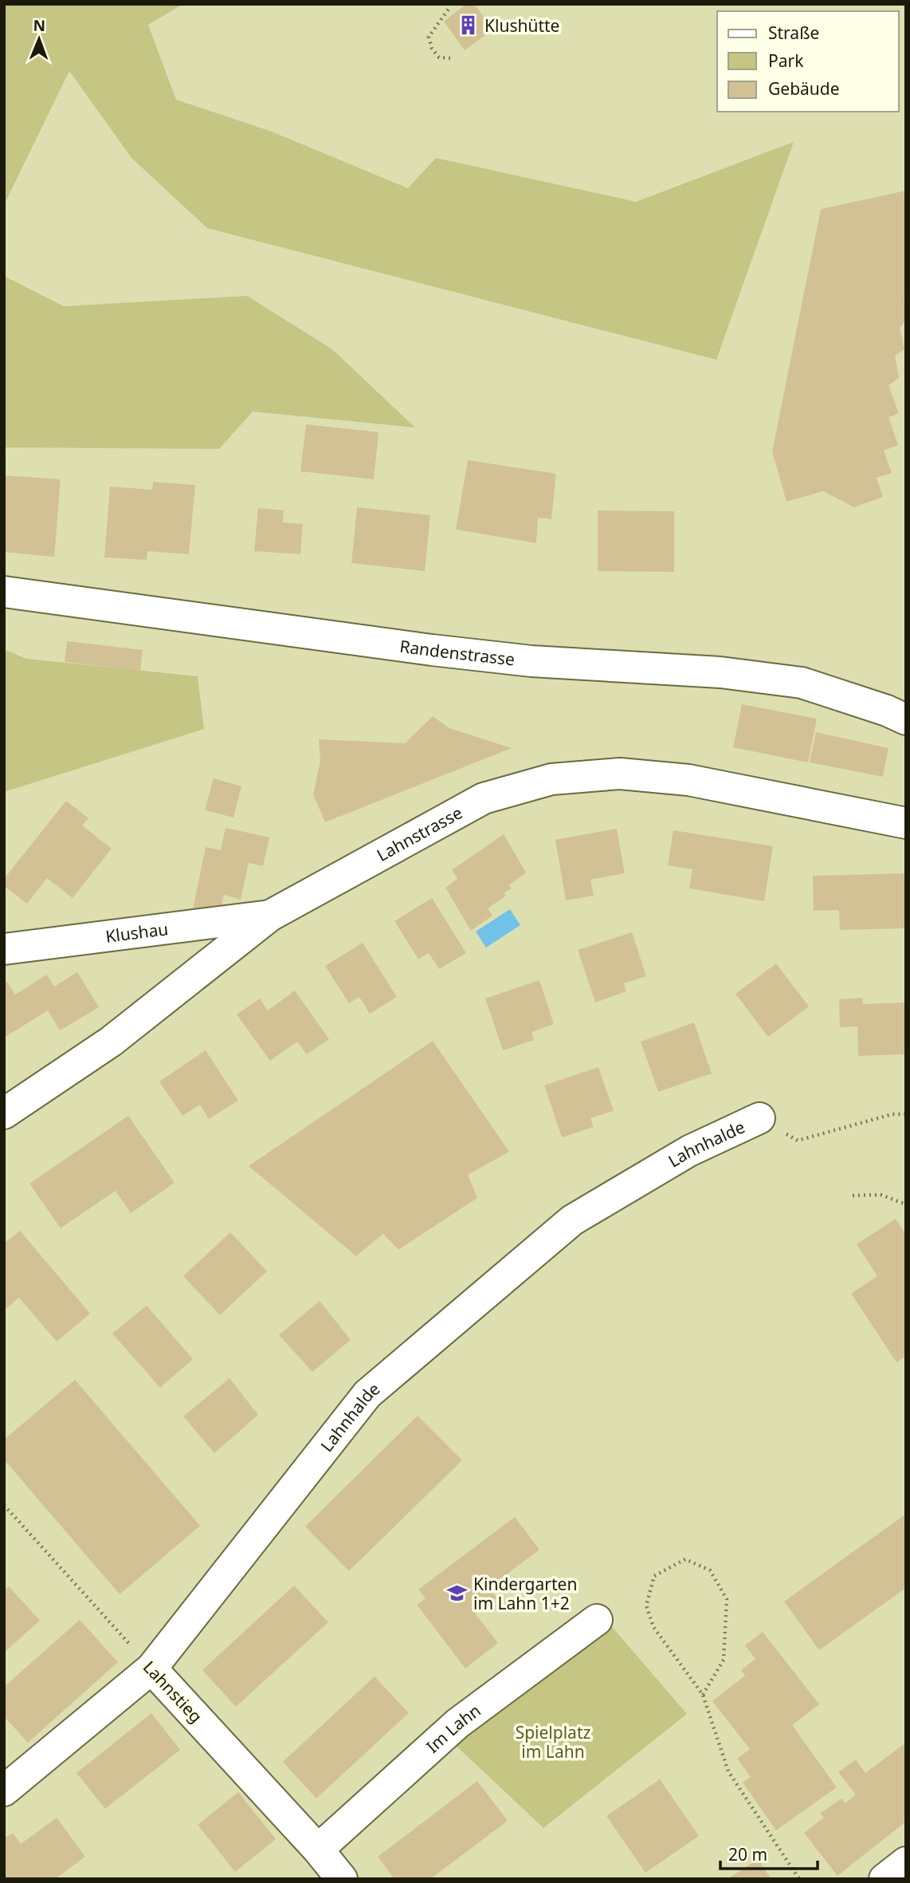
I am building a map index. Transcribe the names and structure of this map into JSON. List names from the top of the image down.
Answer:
{
  "streets": {
    "street": [
      "Randenstrasse",
      "Lahnstrasse",
      "Klushau",
      "Lahnhalde",
      "Lahnstieg",
      "Im Lahn"
    ]
  },
  "crossings": [
    ["Lahnstrasse", "Klushau"],
    ["Lahnhalde", "Lahnstieg"],
    ["Lahnstieg", "Im Lahn"]
  ],
  "parks": ["Spielplatz im Lahn"],
  "places": {
    "building": ["Klushütte"],
    "school or university": ["Kindergarten im Lahn 1+2"]
  },
  "legend": ["Straße", "Park", "Gebäude"],
  "scale_bar": "20 m",
  "north": "top"
}
